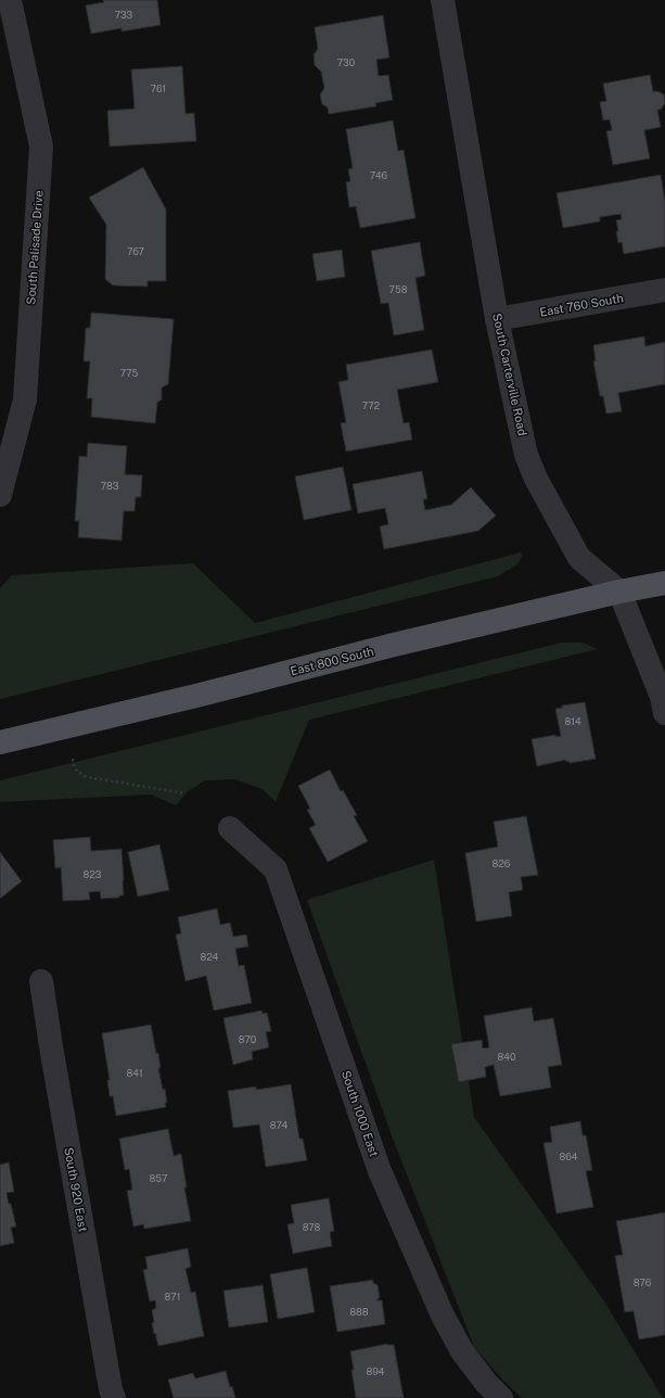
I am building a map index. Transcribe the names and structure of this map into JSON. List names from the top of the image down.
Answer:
{
  "streets": {
    "main road": ["East 800 South"],
    "street": [
      "South Palisade Drive",
      "East 760 South",
      "South Carterville Road",
      "South 1000 East",
      "South 920 East"
    ]
  },
  "crossings": [
    ["East 760 South", "South Carterville Road"],
    ["South Carterville Road", "East 800 South"]
  ],
  "house_numbers": [
    "733",
    "730",
    "761",
    "746",
    "767",
    "758",
    "775",
    "772",
    "783",
    "814",
    "826",
    "823",
    "824",
    "870",
    "840",
    "841",
    "874",
    "864",
    "857",
    "878",
    "876",
    "871",
    "888",
    "894"
  ]
}
